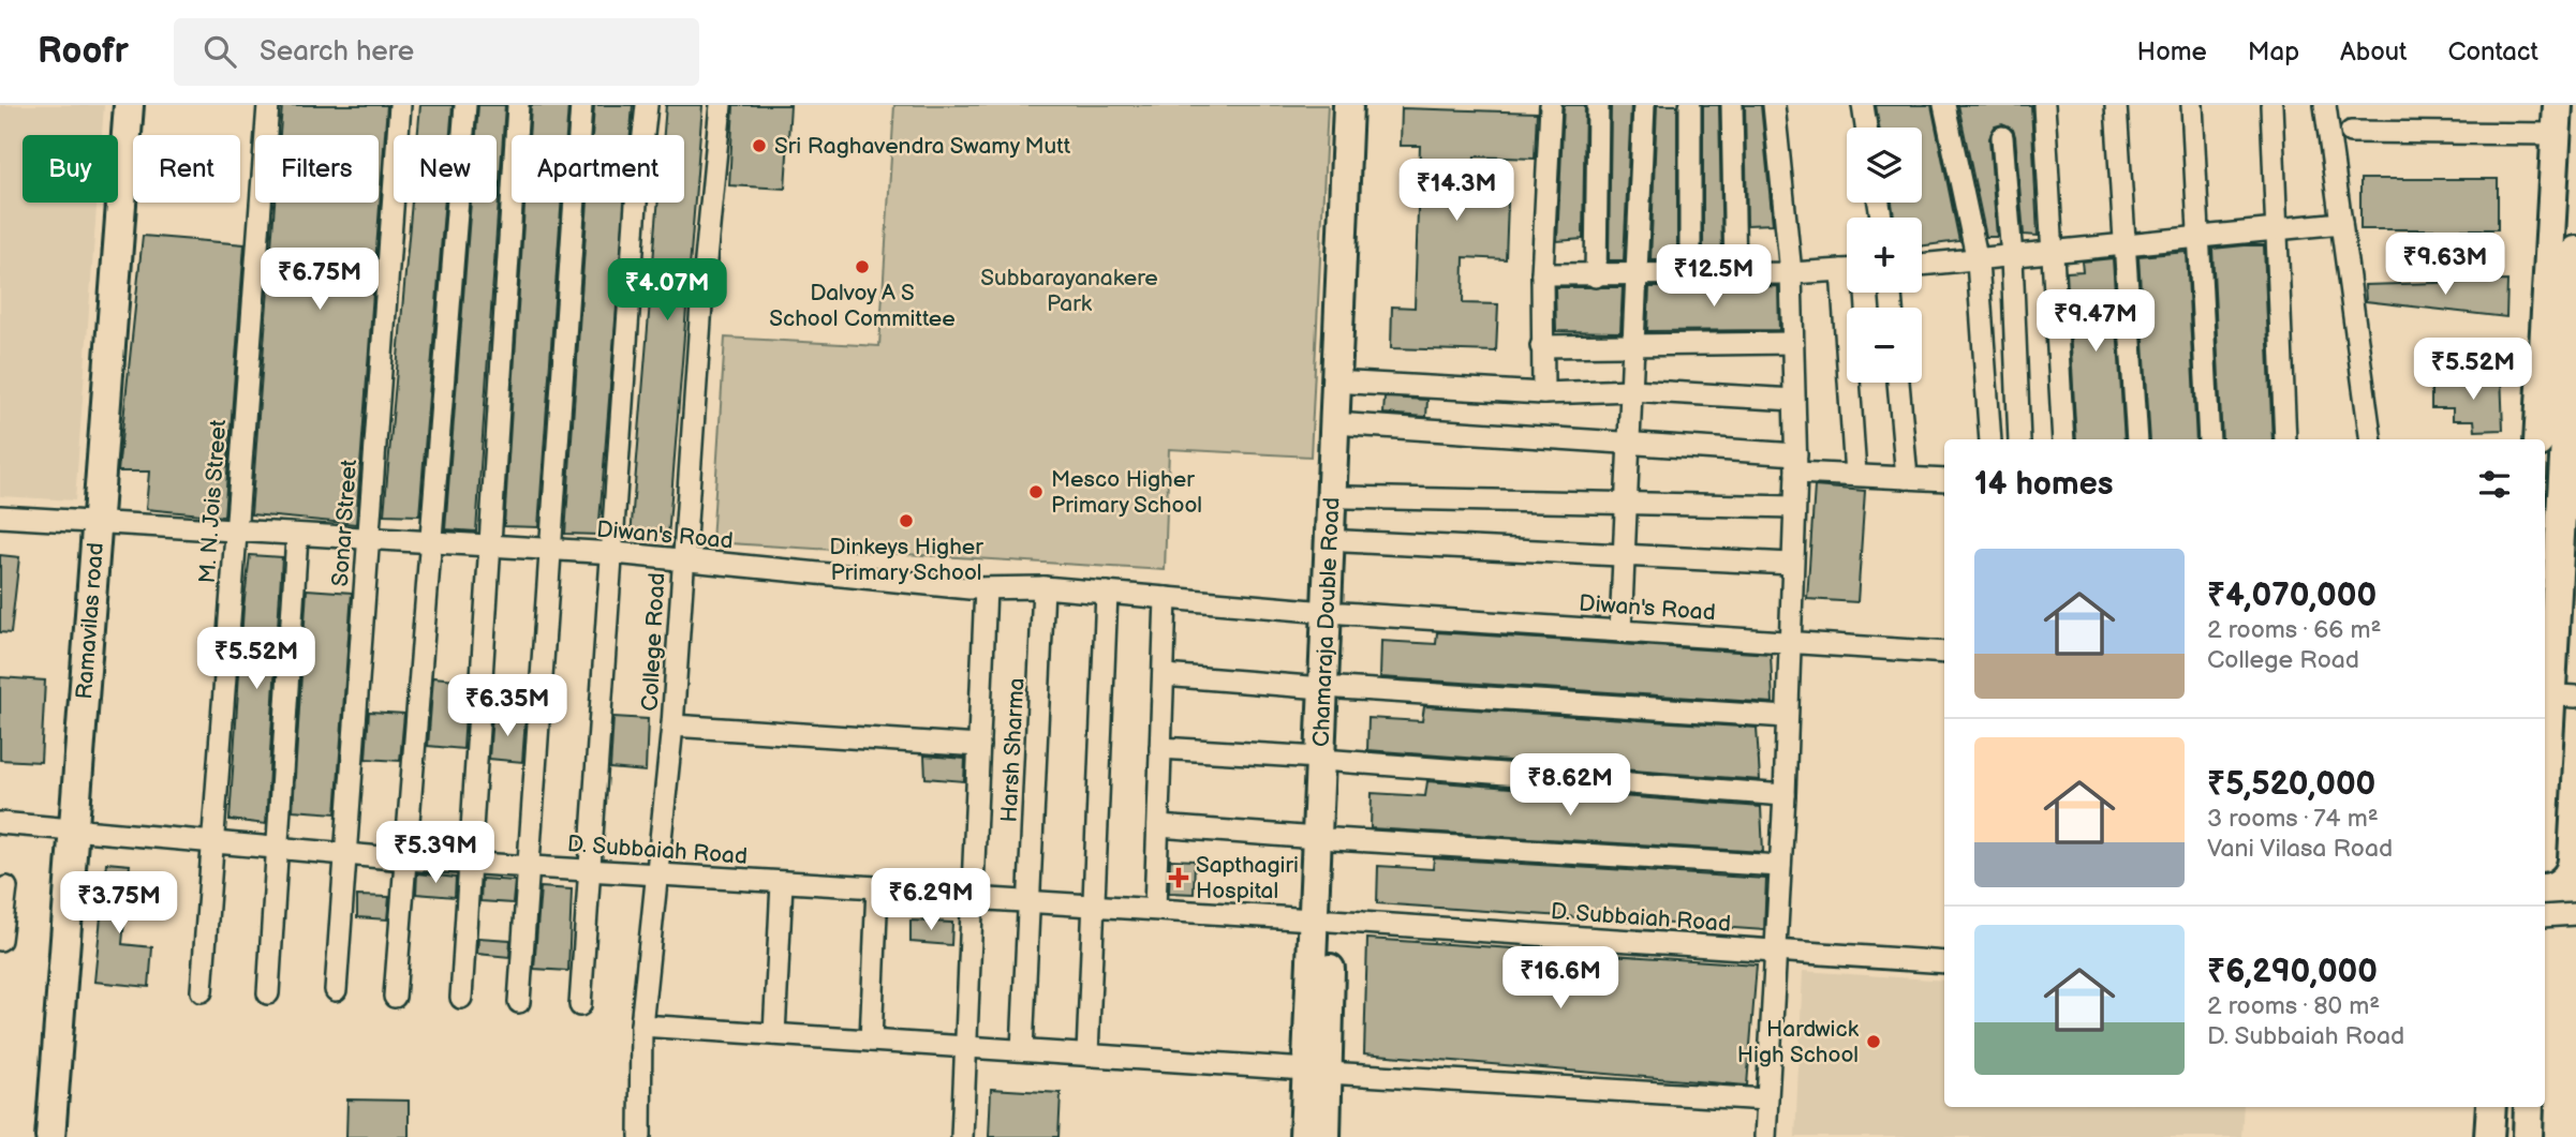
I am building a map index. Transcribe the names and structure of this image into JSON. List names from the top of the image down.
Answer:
{
  "streets": {
    "main road": ["Ramavilas road", "Chamaraja Double Road"],
    "street": [
      "M. N. Jois Street",
      "Sonar Street",
      "Diwan's Road",
      "College Road",
      "Harsh Sharma",
      "D. Subbaiah Road"
    ]
  },
  "crossings": [
    ["M. N. Jois Street", "Diwan's Road"],
    ["M. N. Jois Street", "D. Subbaiah Road"],
    ["Sonar Street", "Diwan's Road"],
    ["Sonar Street", "D. Subbaiah Road"],
    ["Diwan's Road", "Ramavilas road"],
    ["Diwan's Road", "Chamaraja Double Road"],
    ["Diwan's Road", "College Road"],
    ["Diwan's Road", "Harsh Sharma"],
    ["Ramavilas road", "D. Subbaiah Road"],
    ["Chamaraja Double Road", "D. Subbaiah Road"],
    ["College Road", "D. Subbaiah Road"],
    ["Harsh Sharma", "D. Subbaiah Road"]
  ],
  "parks": ["Subbarayanakere Park"],
  "places": {
    "other": [
      "Sri Raghavendra Swamy Mutt",
      "Dalvoy A S School Committee",
      "Mesco Higher Primary School",
      "Dinkeys Higher Primary School",
      "Hardwick High School"
    ],
    "health": ["Sapthagiri Hospital"]
  },
  "page": {
    "header": "Roofr",
    "search": "Search here",
    "nav": [
      "Home",
      "Map",
      "About",
      "Contact"
    ],
    "map_buttons": ["+", "−"],
    "chip": [
      "Buy",
      "Rent",
      "Filters",
      "New",
      "Apartment"
    ],
    "price": [
      "₹14.3M",
      "₹9.63M",
      "₹12.5M",
      "₹6.75M",
      "₹4.07M",
      "₹9.47M",
      "₹5.52M",
      "₹5.52M",
      "₹6.35M",
      "₹8.62M",
      "₹5.39M",
      "₹6.29M",
      "₹3.75M",
      "₹16.6M"
    ],
    "heading": "14 homes",
    "list": [
      {
        "name": "₹4,070,000",
        "note": "2 rooms · 66 m² · College Road"
      },
      {
        "name": "₹5,520,000",
        "note": "3 rooms · 74 m² · Vani Vilasa Road"
      },
      {
        "name": "₹6,290,000",
        "note": "2 rooms · 80 m² · D. Subbaiah Road"
      }
    ]
  }
}
